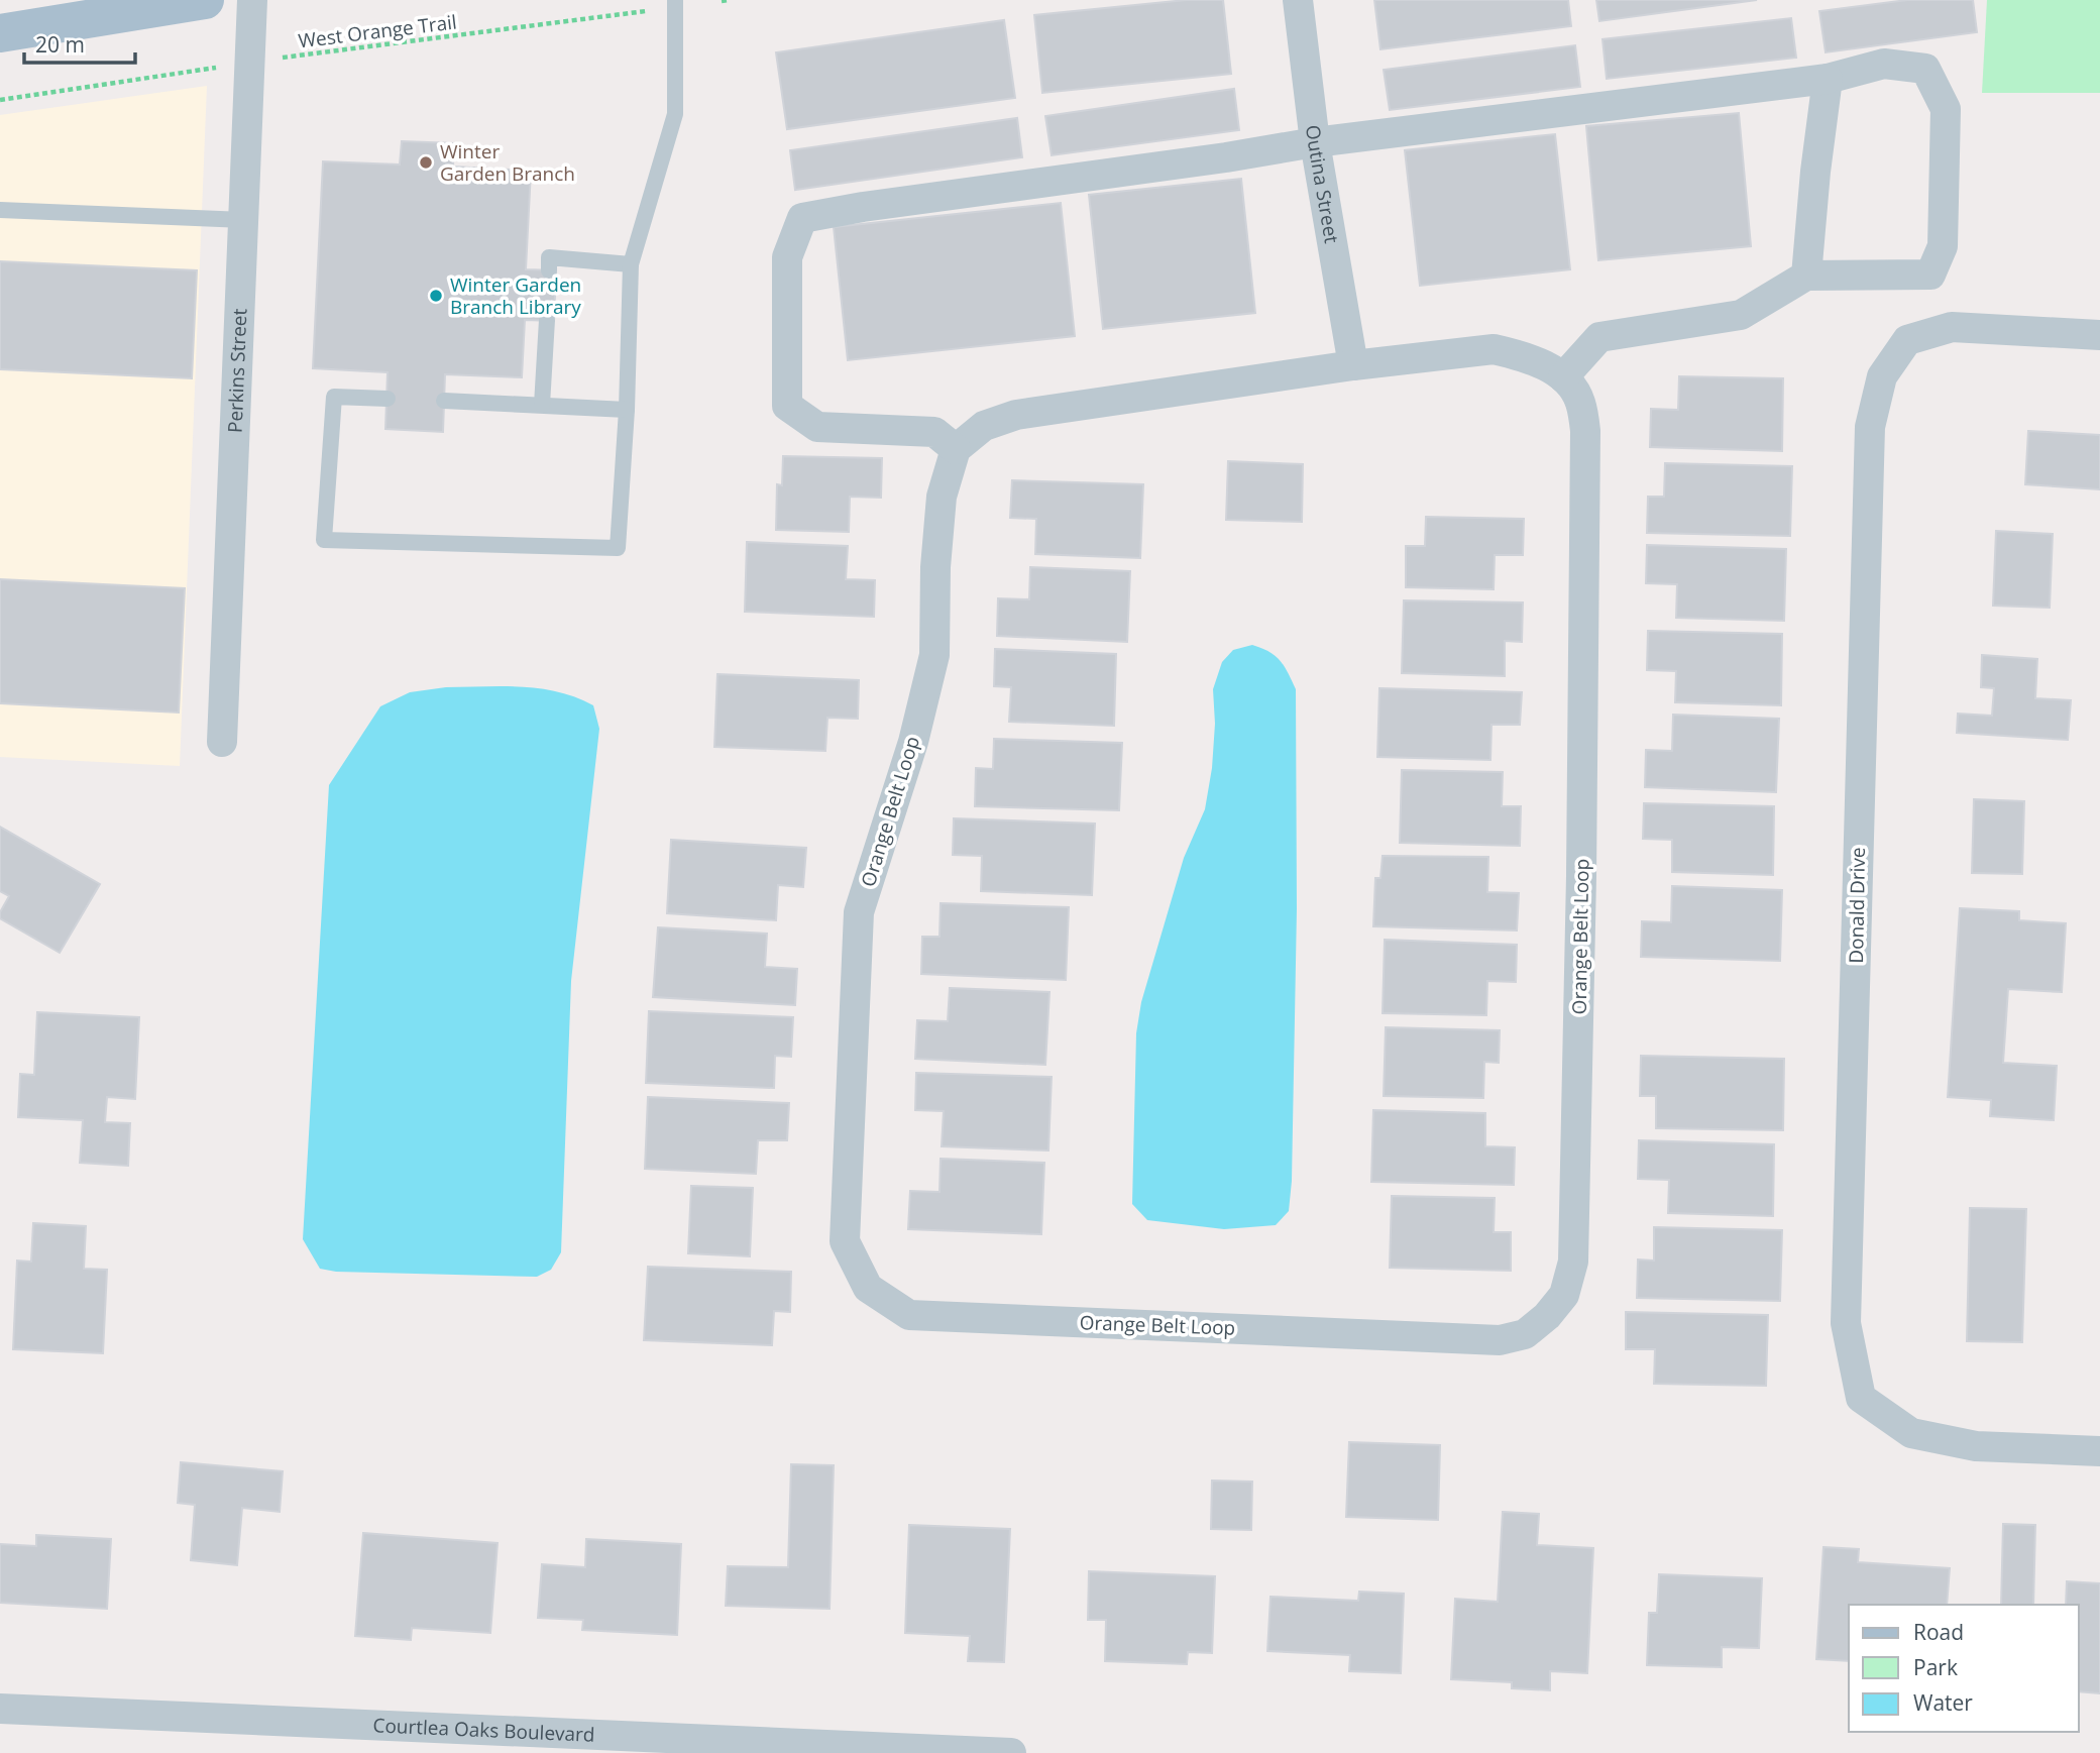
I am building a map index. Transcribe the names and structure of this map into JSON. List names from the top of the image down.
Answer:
{
  "streets": {
    "street": [
      "Outina Street",
      "Perkins Street",
      "Orange Belt Loop",
      "Donald Drive",
      "Courtlea Oaks Boulevard"
    ],
    "path": ["West Orange Trail"]
  },
  "crossings": [
    ["Outina Street", "Orange Belt Loop"]
  ],
  "places": ["Winter Garden Branch", "Winter Garden Branch Library"],
  "legend": ["Road", "Park", "Water"],
  "scale_bar": "20 m"
}
